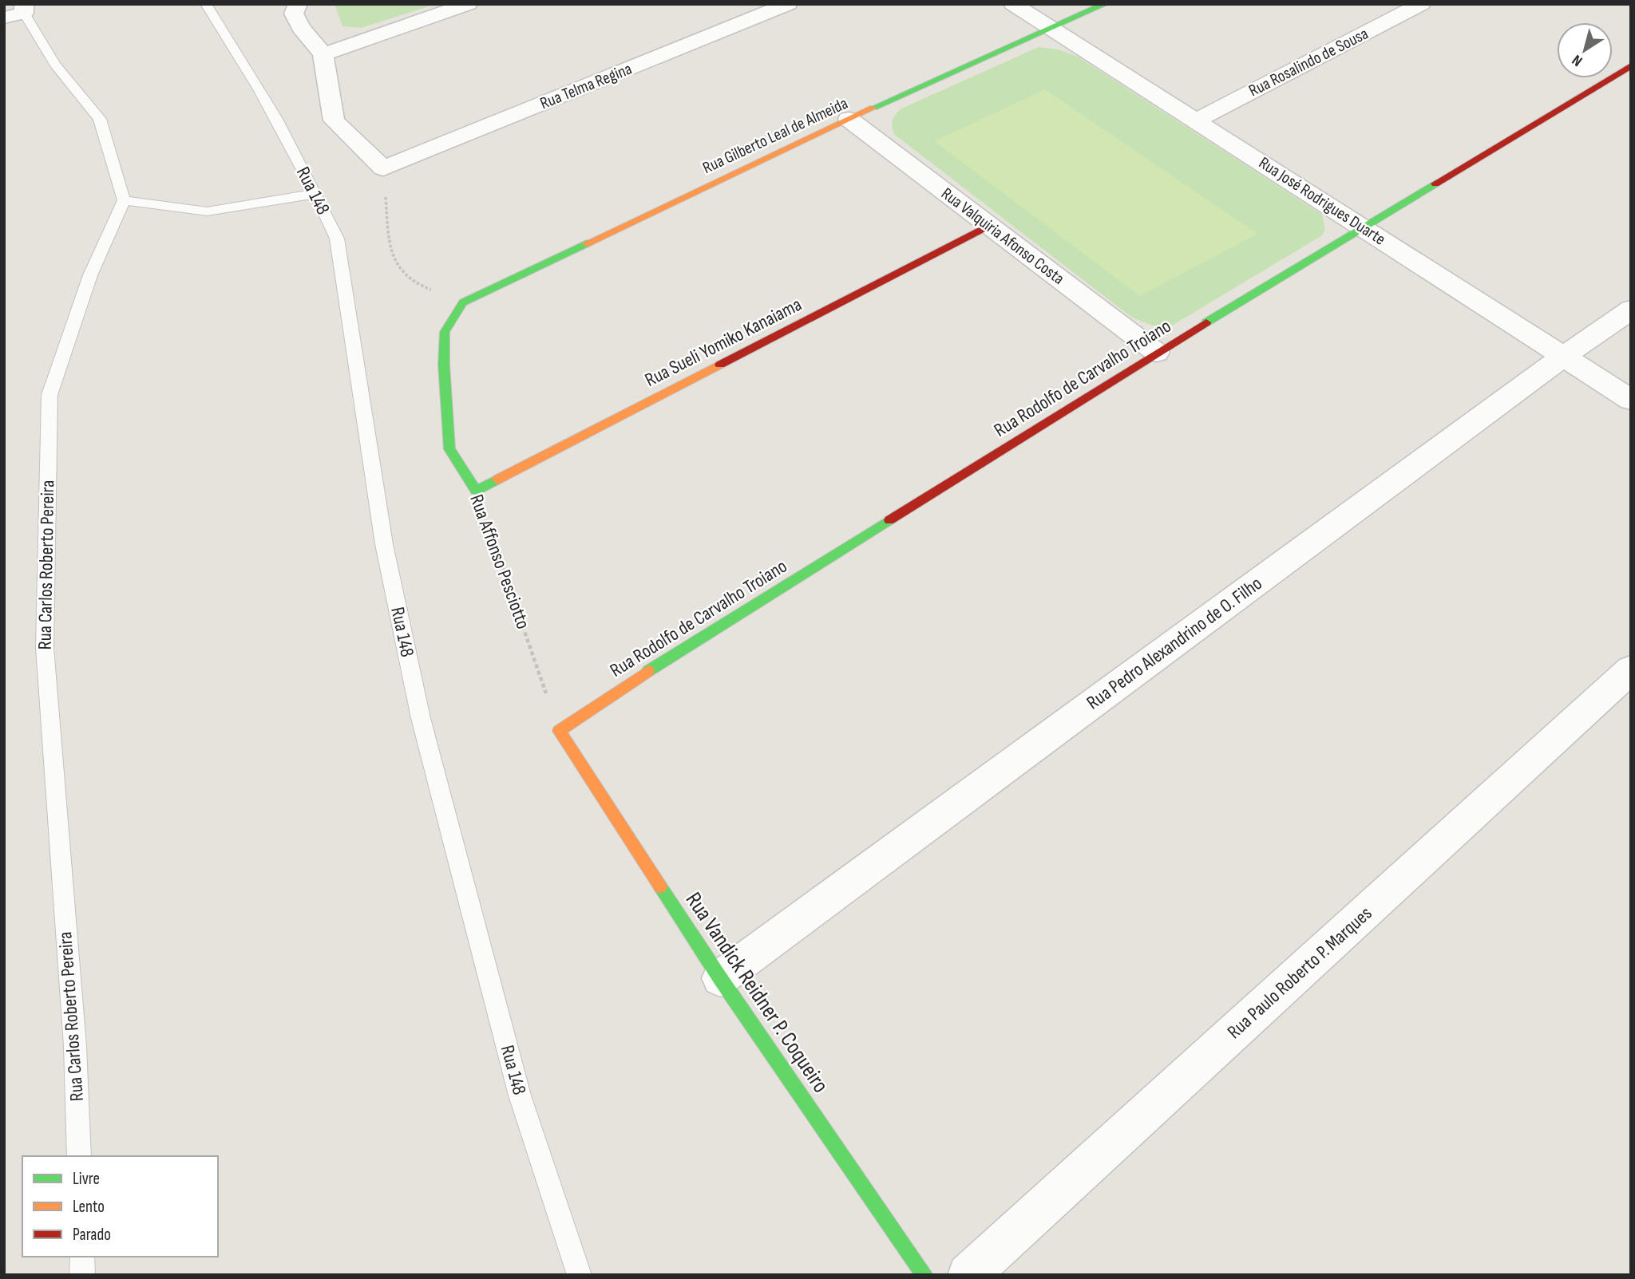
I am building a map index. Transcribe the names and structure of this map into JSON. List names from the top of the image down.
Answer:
{
  "streets": {
    "street": [
      "Rua Rosalindo de Sousa",
      "Rua Telma Regina",
      "Rua Gilberto Leal de Almeida",
      "Rua José Rodrigues Duarte",
      "Rua Valquiria Afonso Costa",
      "Rua Sueli Yomiko Kanaiama",
      "Rua Rodolfo de Carvalho Troiano",
      "Rua Affonso Pesciotto",
      "Rua Pedro Alexandrino de O. Filho",
      "Rua Paulo Roberto P. Marques",
      "Rua Vandick Reidner P. Coqueiro"
    ],
    "lane": ["Rua 148", "Rua Carlos Roberto Pereira"]
  },
  "crossings": [
    ["Rua Rosalindo de Sousa", "Rua José Rodrigues Duarte"],
    ["Rua Gilberto Leal de Almeida", "Rua José Rodrigues Duarte"],
    ["Rua Gilberto Leal de Almeida", "Rua Valquiria Afonso Costa"],
    ["Rua Gilberto Leal de Almeida", "Rua Affonso Pesciotto"],
    ["Rua José Rodrigues Duarte", "Rua Rodolfo de Carvalho Troiano"],
    ["Rua José Rodrigues Duarte", "Rua Pedro Alexandrino de O. Filho"],
    ["Rua Valquiria Afonso Costa", "Rua Sueli Yomiko Kanaiama"],
    ["Rua Valquiria Afonso Costa", "Rua Rodolfo de Carvalho Troiano"],
    ["Rua Sueli Yomiko Kanaiama", "Rua Affonso Pesciotto"],
    ["Rua Rodolfo de Carvalho Troiano", "Rua Affonso Pesciotto"],
    ["Rua Rodolfo de Carvalho Troiano", "Rua Vandick Reidner P. Coqueiro"],
    ["Rua Affonso Pesciotto", "Rua Vandick Reidner P. Coqueiro"],
    ["Rua Pedro Alexandrino de O. Filho", "Rua Vandick Reidner P. Coqueiro"]
  ],
  "legend": ["Livre", "Lento", "Parado"],
  "north": "bottom left"
}
